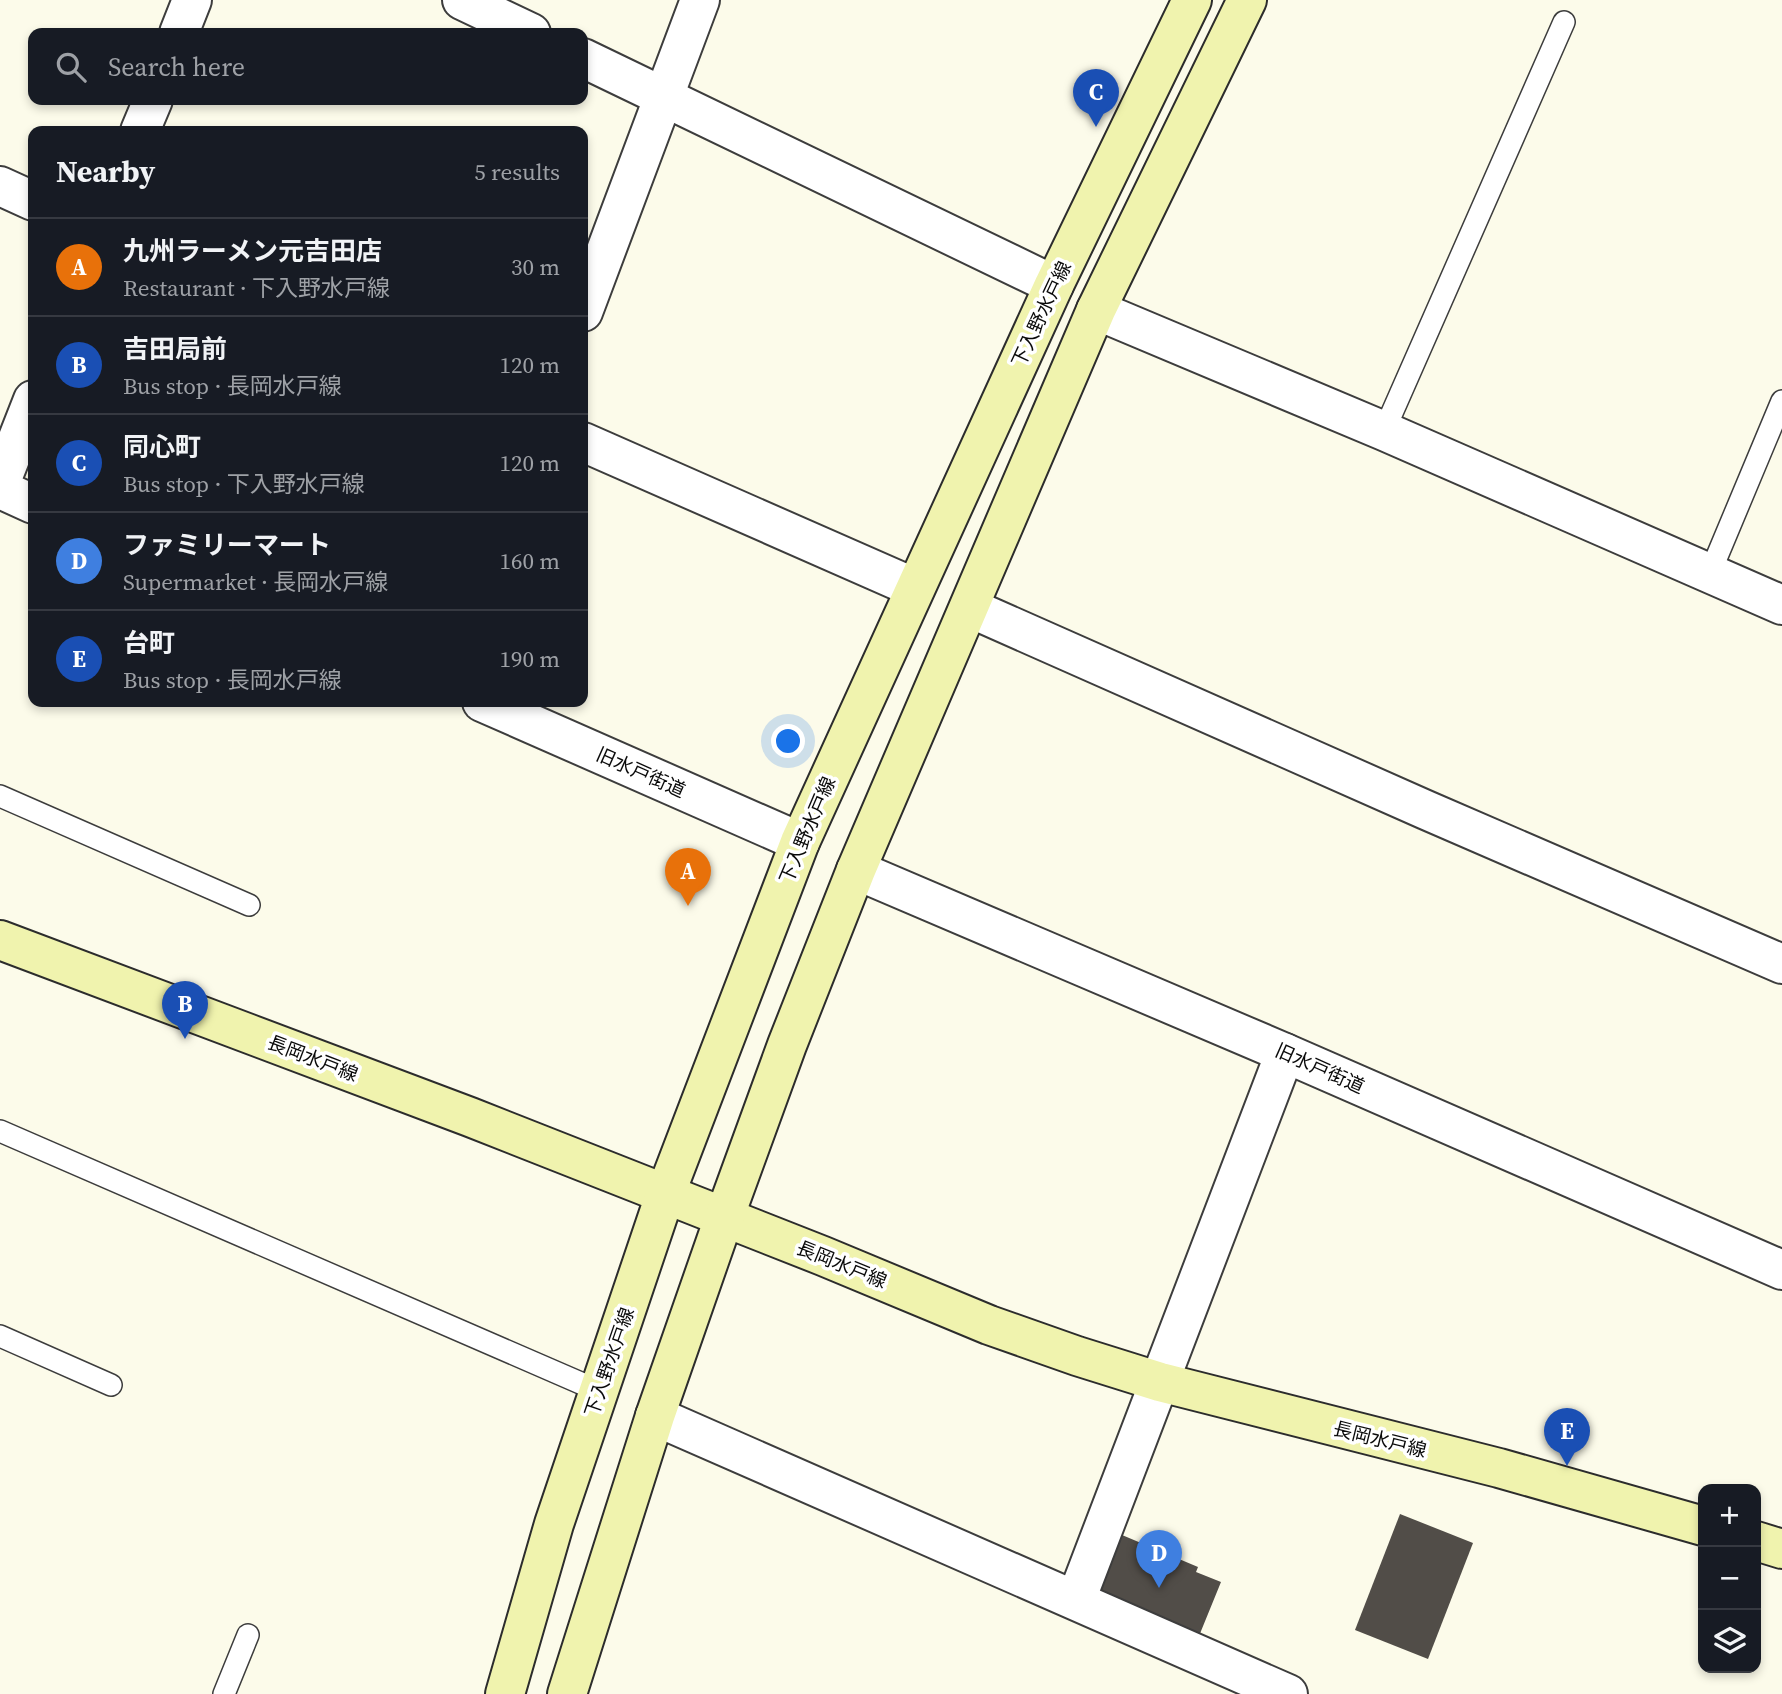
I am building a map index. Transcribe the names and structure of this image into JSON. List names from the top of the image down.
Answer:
{
  "streets": {
    "main road": ["下入野水戸線", "長岡水戸線"],
    "street": ["旧水戸街道"]
  },
  "crossings": [
    ["下入野水戸線", "旧水戸街道"],
    ["下入野水戸線", "長岡水戸線"]
  ],
  "page": {
    "search": "Search here",
    "pins": [
      "C",
      "A",
      "B",
      "E",
      "D"
    ],
    "heading": ["Nearby", "5 results"],
    "list": [
      {
        "mark": "A",
        "name": "九州ラーメン元吉田店",
        "note": "Restaurant · 下入野水戸線",
        "value": "30 m"
      },
      {
        "mark": "B",
        "name": "吉田局前",
        "note": "Bus stop · 長岡水戸線",
        "value": "120 m"
      },
      {
        "mark": "C",
        "name": "同心町",
        "note": "Bus stop · 下入野水戸線",
        "value": "120 m"
      },
      {
        "mark": "D",
        "name": "ファミリーマート",
        "note": "Supermarket · 長岡水戸線",
        "value": "160 m"
      },
      {
        "mark": "E",
        "name": "台町",
        "note": "Bus stop · 長岡水戸線",
        "value": "190 m"
      }
    ],
    "map_buttons": ["+", "−"]
  }
}
